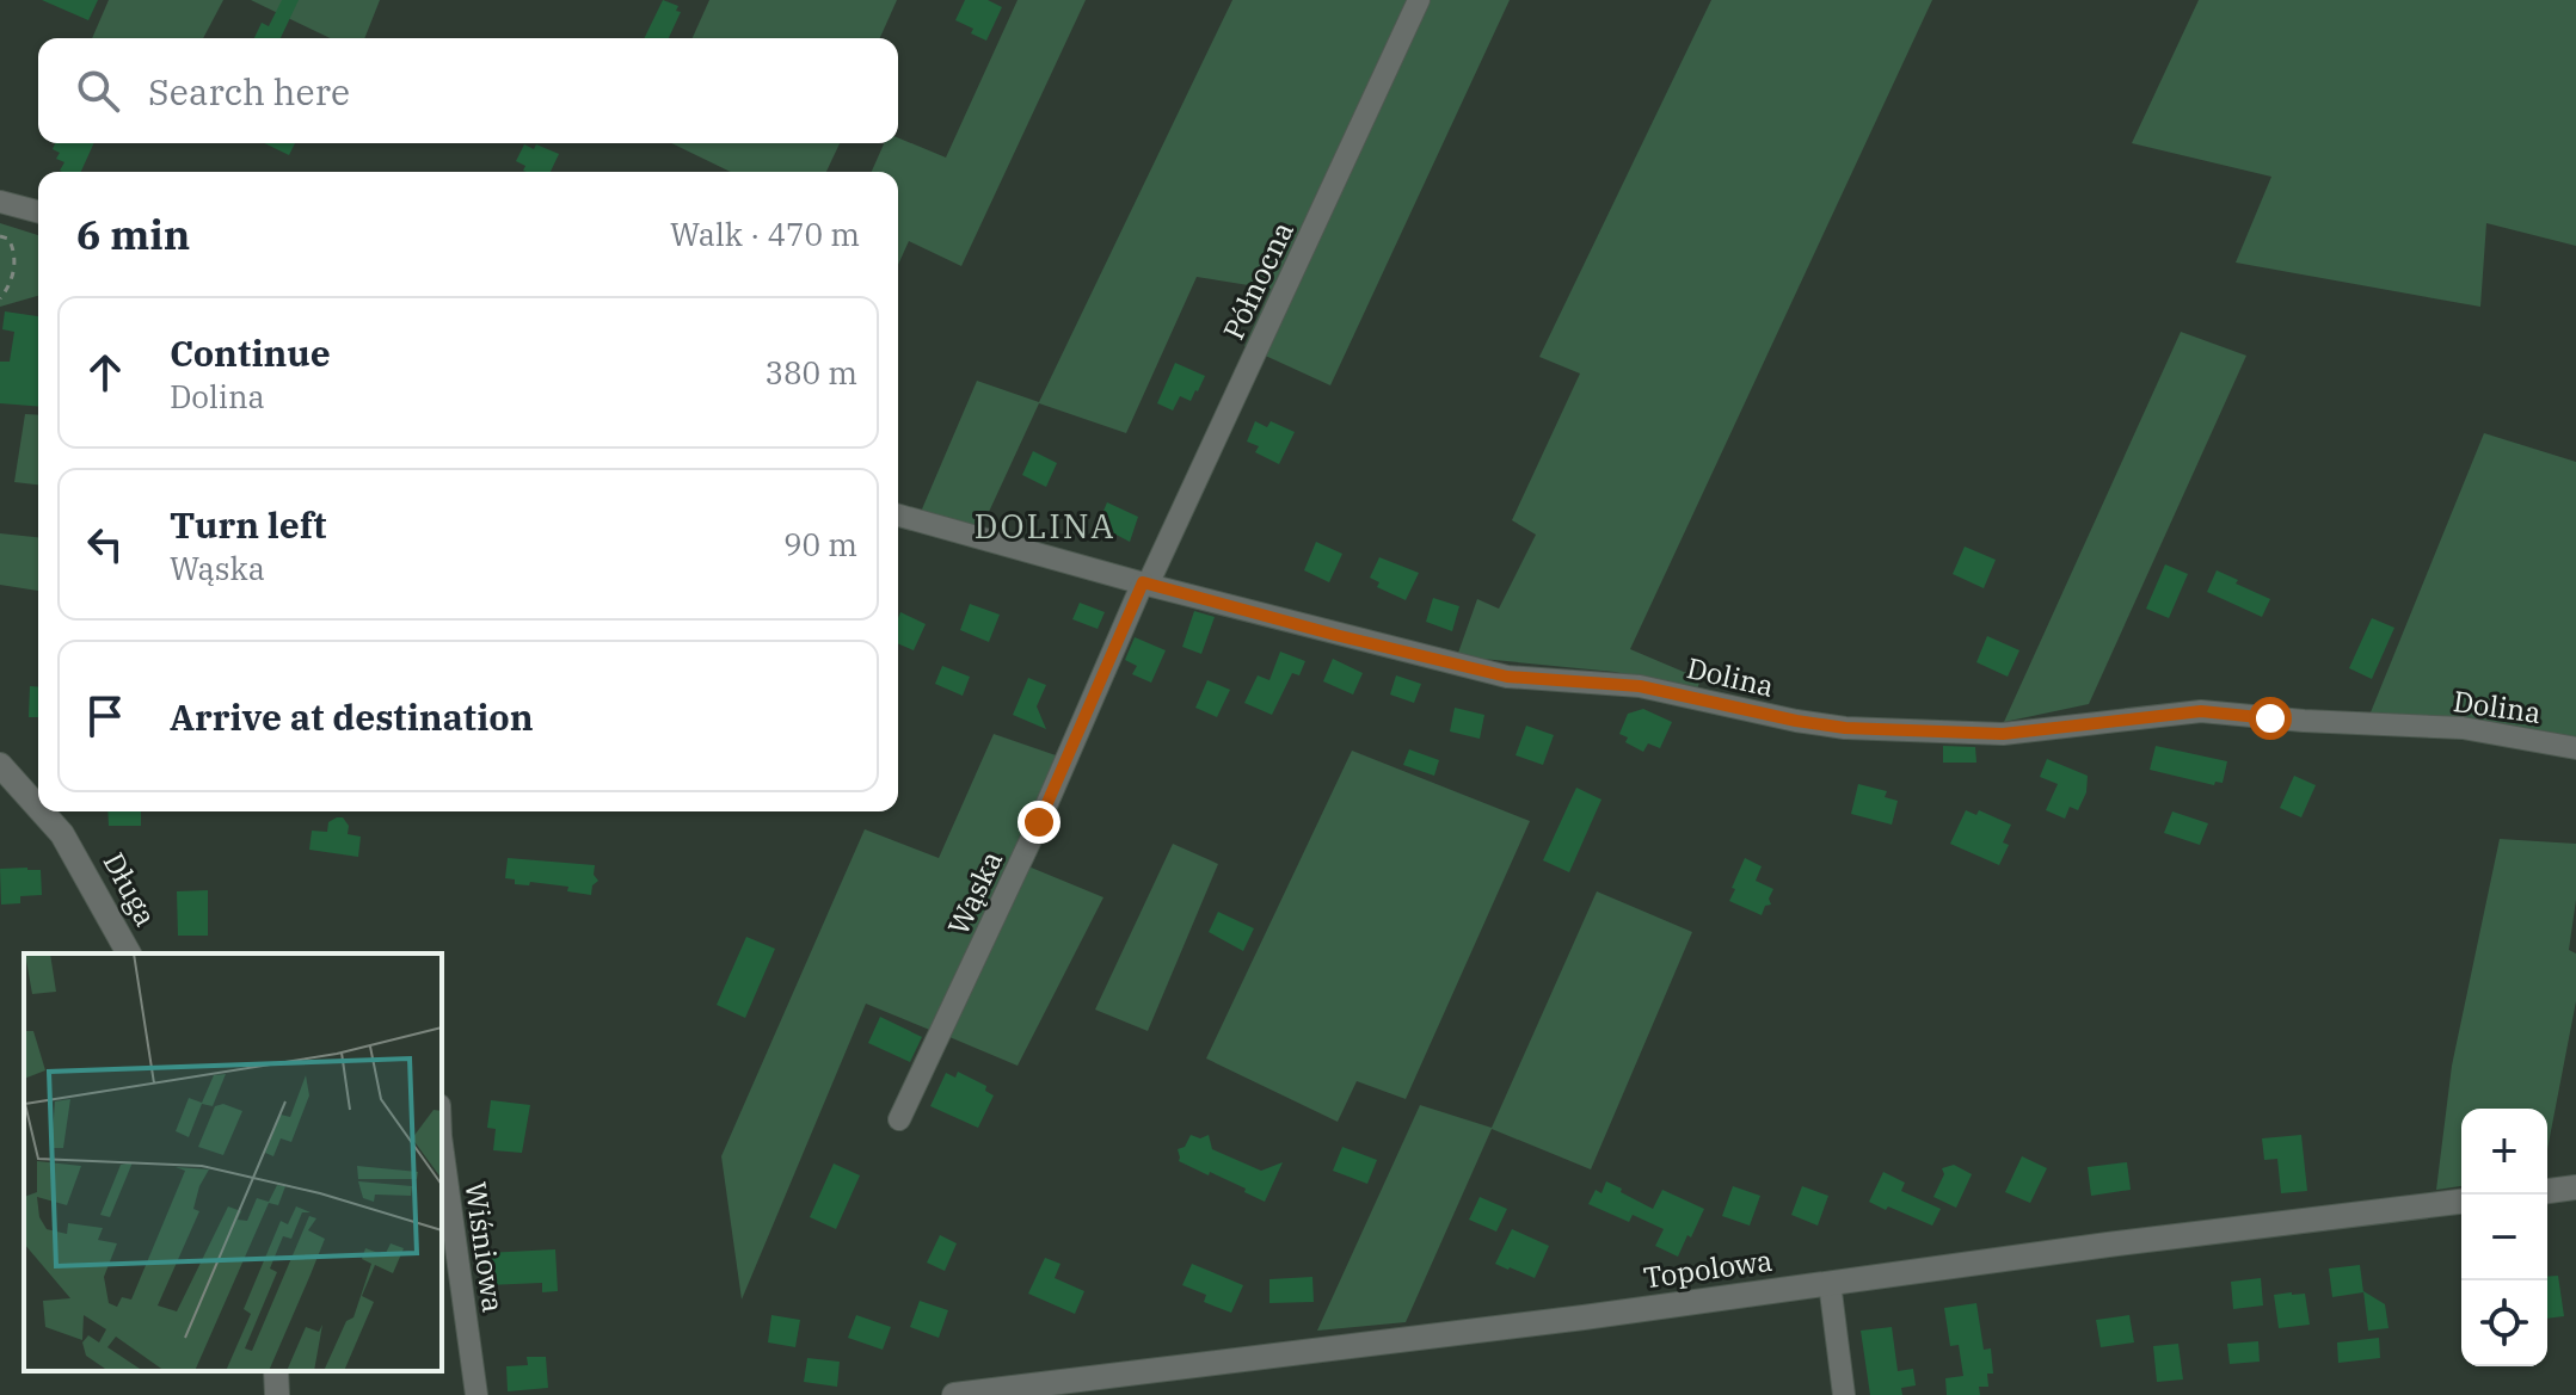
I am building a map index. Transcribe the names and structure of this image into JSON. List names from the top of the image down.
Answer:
{
  "streets": {
    "street": [
      "Północna",
      "Dolina",
      "Długa",
      "Wąska",
      "Wiśniowa",
      "Topolowa"
    ]
  },
  "crossings": [
    ["Północna", "Dolina"],
    ["Północna", "Wąska"],
    ["Dolina", "Wąska"]
  ],
  "districts": ["DOLINA"],
  "page": {
    "search": "Search here",
    "heading": ["6 min", "Walk · 470 m"],
    "list": [
      ["Continue", "Dolina", "380 m"],
      ["Turn left", "Wąska", "90 m"],
      "Arrive at destination"
    ],
    "map_buttons": ["+", "−"]
  }
}
